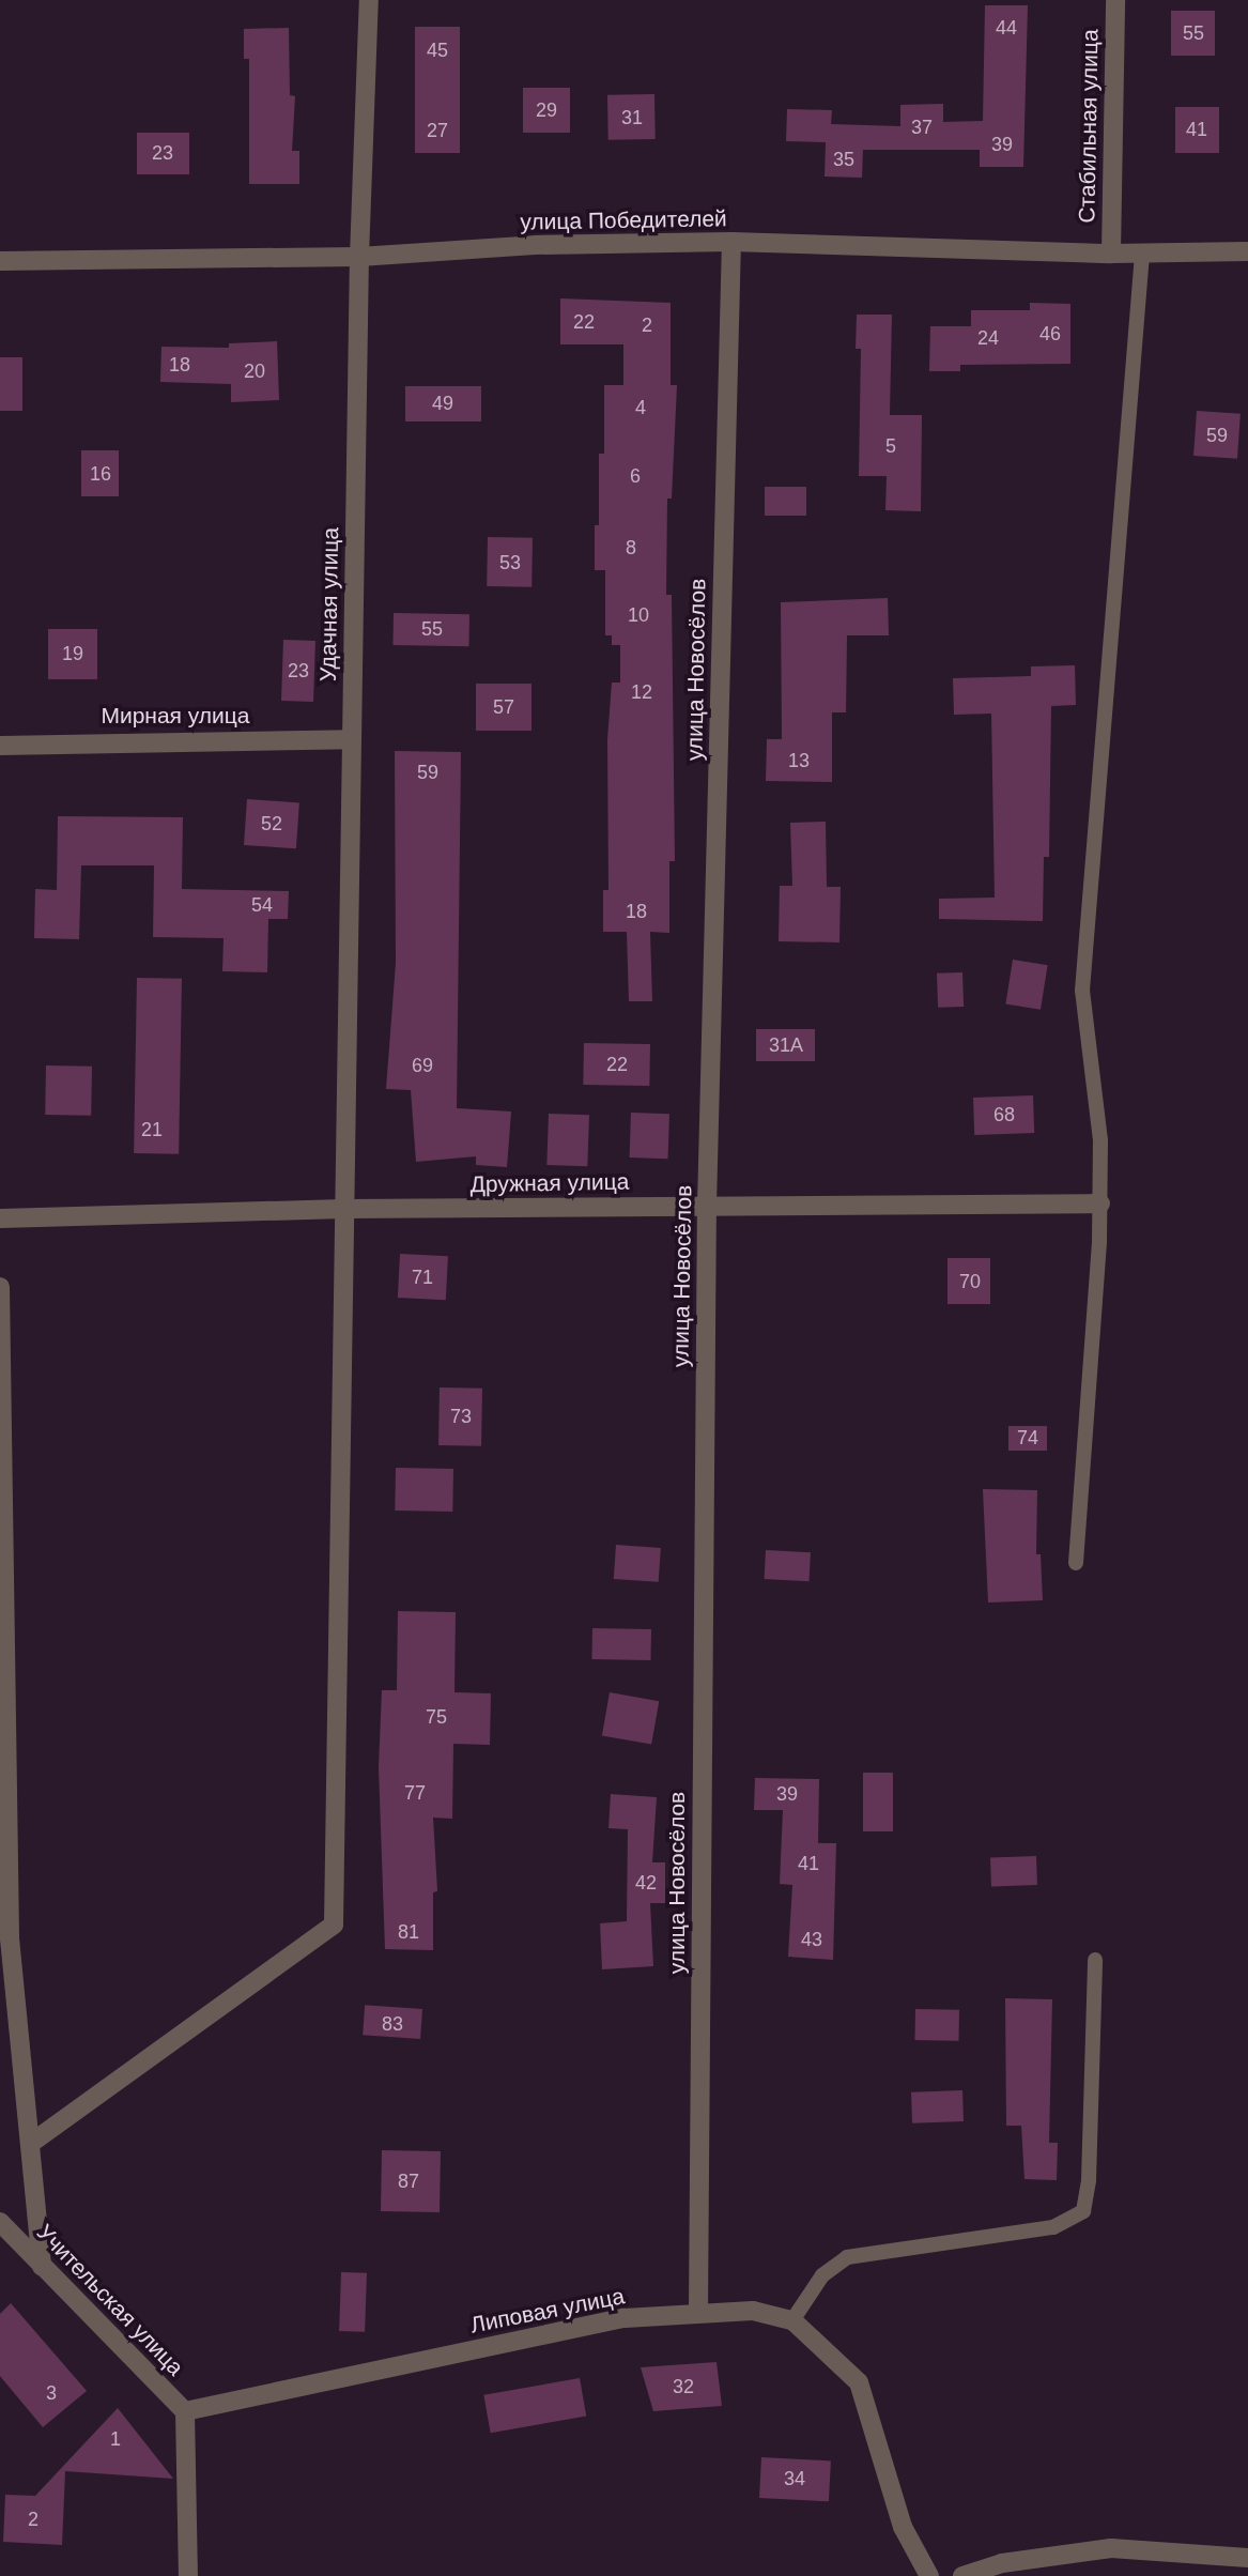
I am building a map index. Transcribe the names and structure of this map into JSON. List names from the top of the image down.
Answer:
{
  "streets": {
    "street": [
      "Стабильная улица",
      "улица Победителей",
      "Удачная улица",
      "улица Новосёлов",
      "Мирная улица",
      "Дружная улица",
      "Учительская улица",
      "Липовая улица"
    ]
  },
  "crossings": [
    ["Стабильная улица", "улица Победителей"],
    ["улица Победителей", "Удачная улица"],
    ["улица Победителей", "улица Новосёлов"],
    ["Удачная улица", "Мирная улица"],
    ["Удачная улица", "Дружная улица"],
    ["улица Новосёлов", "Дружная улица"],
    ["улица Новосёлов", "Липовая улица"],
    ["Учительская улица", "Липовая улица"]
  ],
  "house_numbers": [
    "44",
    "55",
    "45",
    "29",
    "31",
    "37",
    "41",
    "27",
    "39",
    "23",
    "35",
    "22",
    "2",
    "46",
    "24",
    "18",
    "20",
    "49",
    "4",
    "59",
    "5",
    "16",
    "6",
    "8",
    "53",
    "10",
    "55",
    "19",
    "23",
    "12",
    "57",
    "13",
    "59",
    "52",
    "54",
    "18",
    "31А",
    "22",
    "69",
    "68",
    "21",
    "71",
    "70",
    "73",
    "74",
    "75",
    "77",
    "39",
    "41",
    "42",
    "81",
    "43",
    "83",
    "87",
    "32",
    "3",
    "1",
    "34",
    "2"
  ]
}
